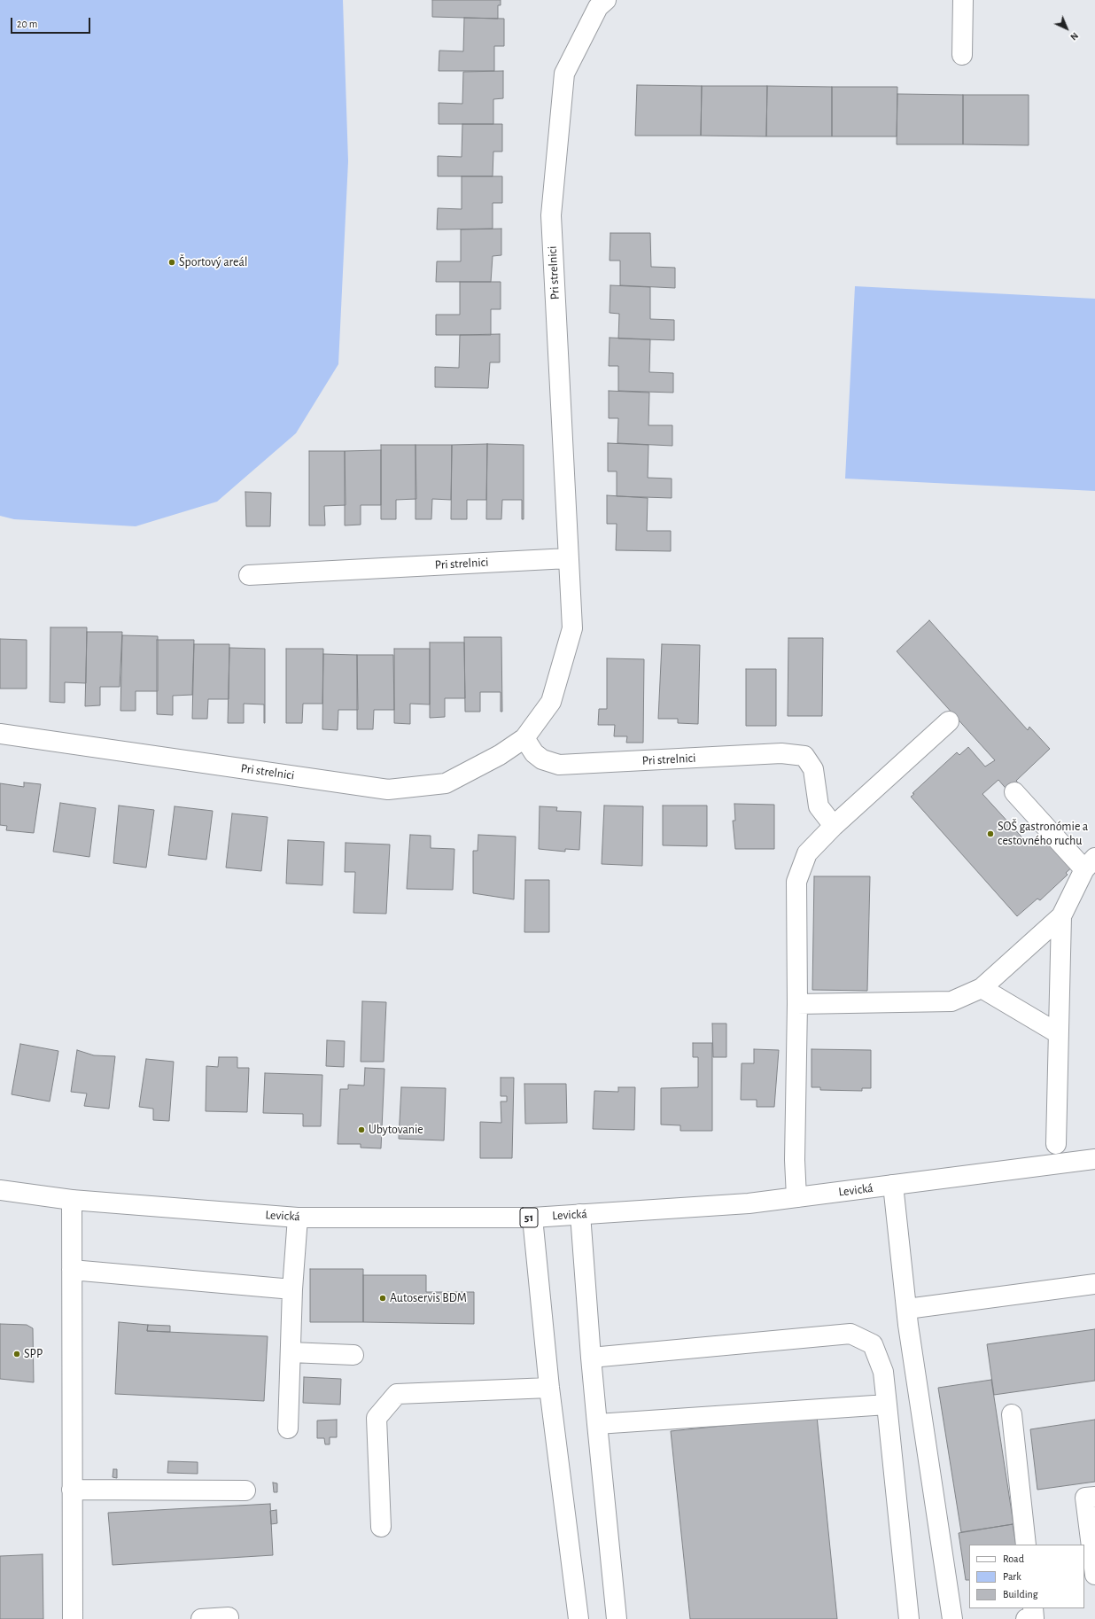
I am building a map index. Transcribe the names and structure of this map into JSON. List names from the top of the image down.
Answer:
{
  "streets": {
    "street": ["Pri strelnici", "Levická", "51"]
  },
  "places": [
    "Športový areál",
    "SOŠ gastronómie a cestovného ruchu",
    "Ubytovanie",
    "Autoservis BDM",
    "SPP"
  ],
  "legend": ["Road", "Park", "Building"],
  "scale_bar": "20 m",
  "north": "bottom right"
}
